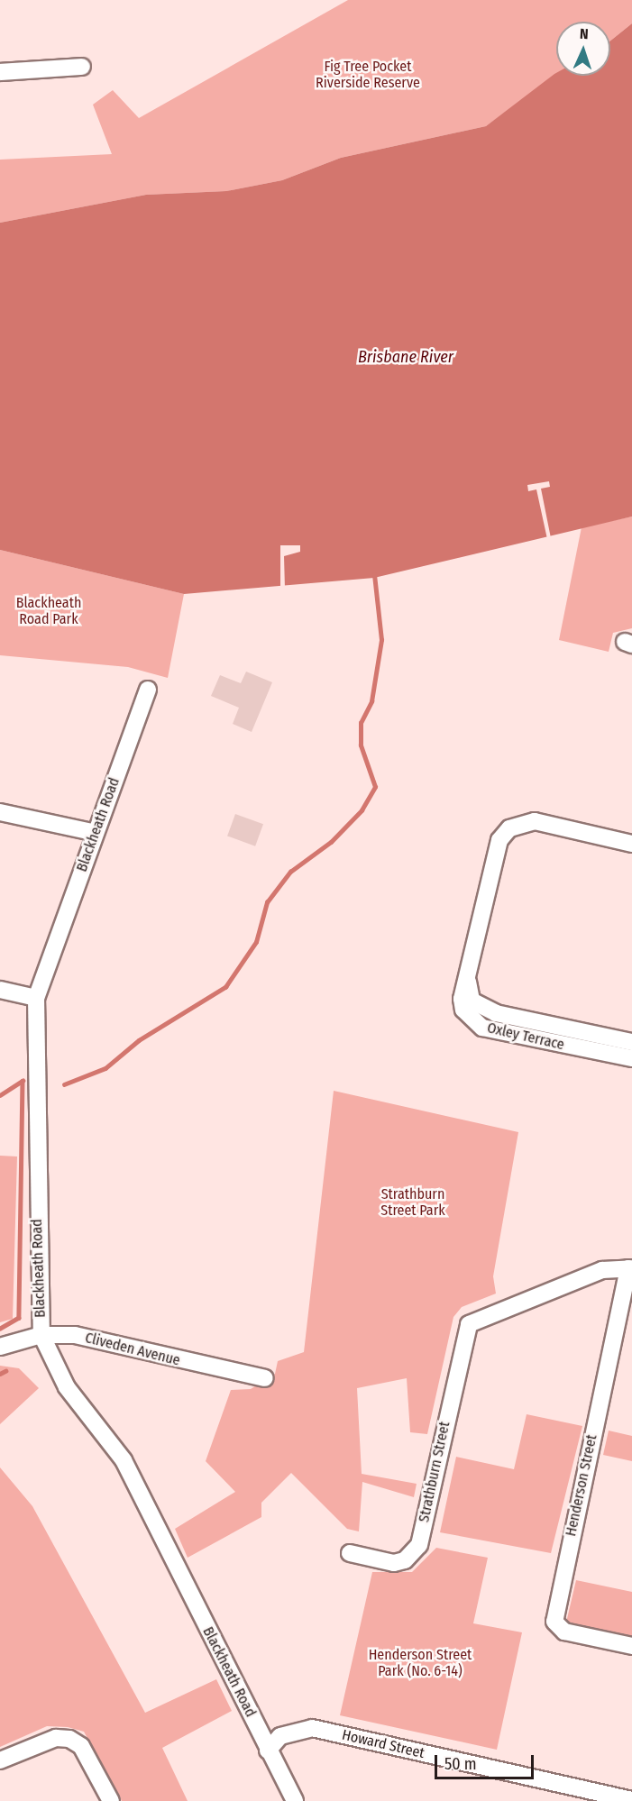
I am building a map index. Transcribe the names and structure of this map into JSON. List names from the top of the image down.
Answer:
{
  "streets": {
    "street": [
      "Blackheath Road",
      "Oxley Terrace",
      "Cliveden Avenue",
      "Strathburn Street",
      "Henderson Street",
      "Howard Street"
    ]
  },
  "crossings": [
    ["Blackheath Road", "Cliveden Avenue"],
    ["Blackheath Road", "Howard Street"],
    ["Strathburn Street", "Henderson Street"]
  ],
  "water": ["Brisbane River"],
  "parks": [
    "Fig Tree Pocket Riverside Reserve",
    "Blackheath Road Park",
    "Strathburn Street Park",
    "Henderson Street Park (No. 6-14)"
  ],
  "scale_bar": "50 m",
  "north": "top"
}
